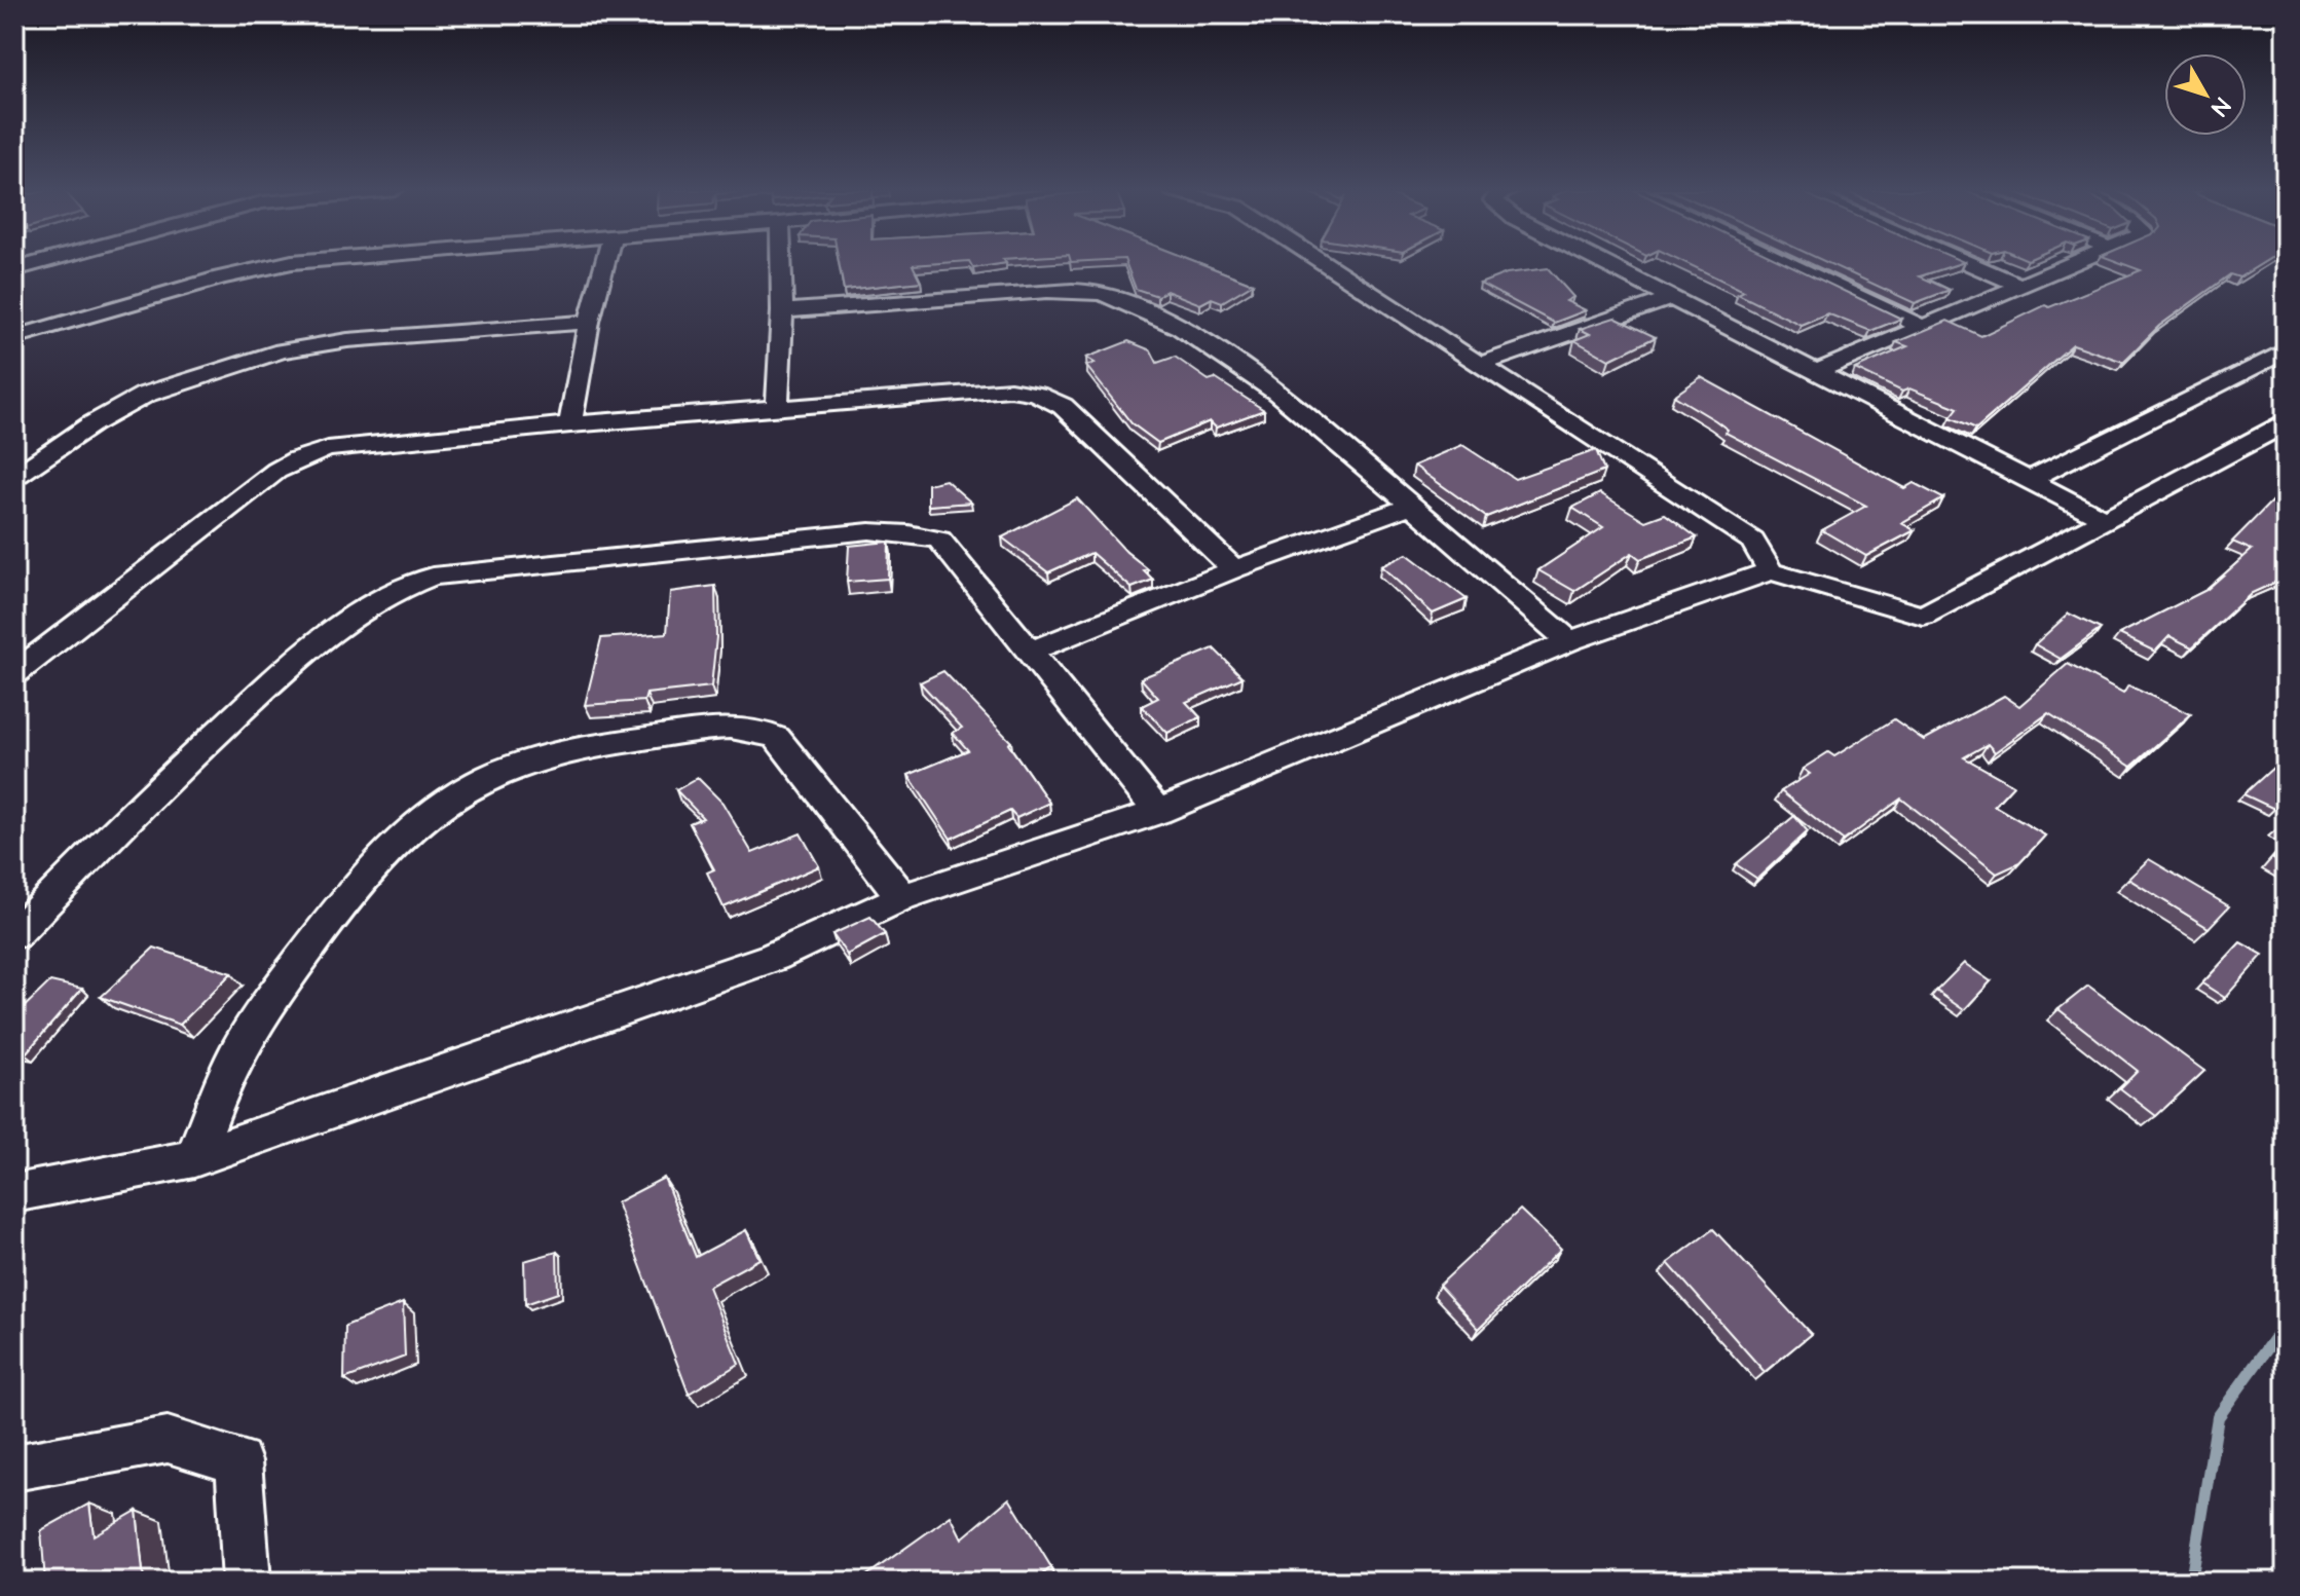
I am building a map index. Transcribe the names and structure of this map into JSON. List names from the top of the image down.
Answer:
{
  "north": "bottom right"
}
